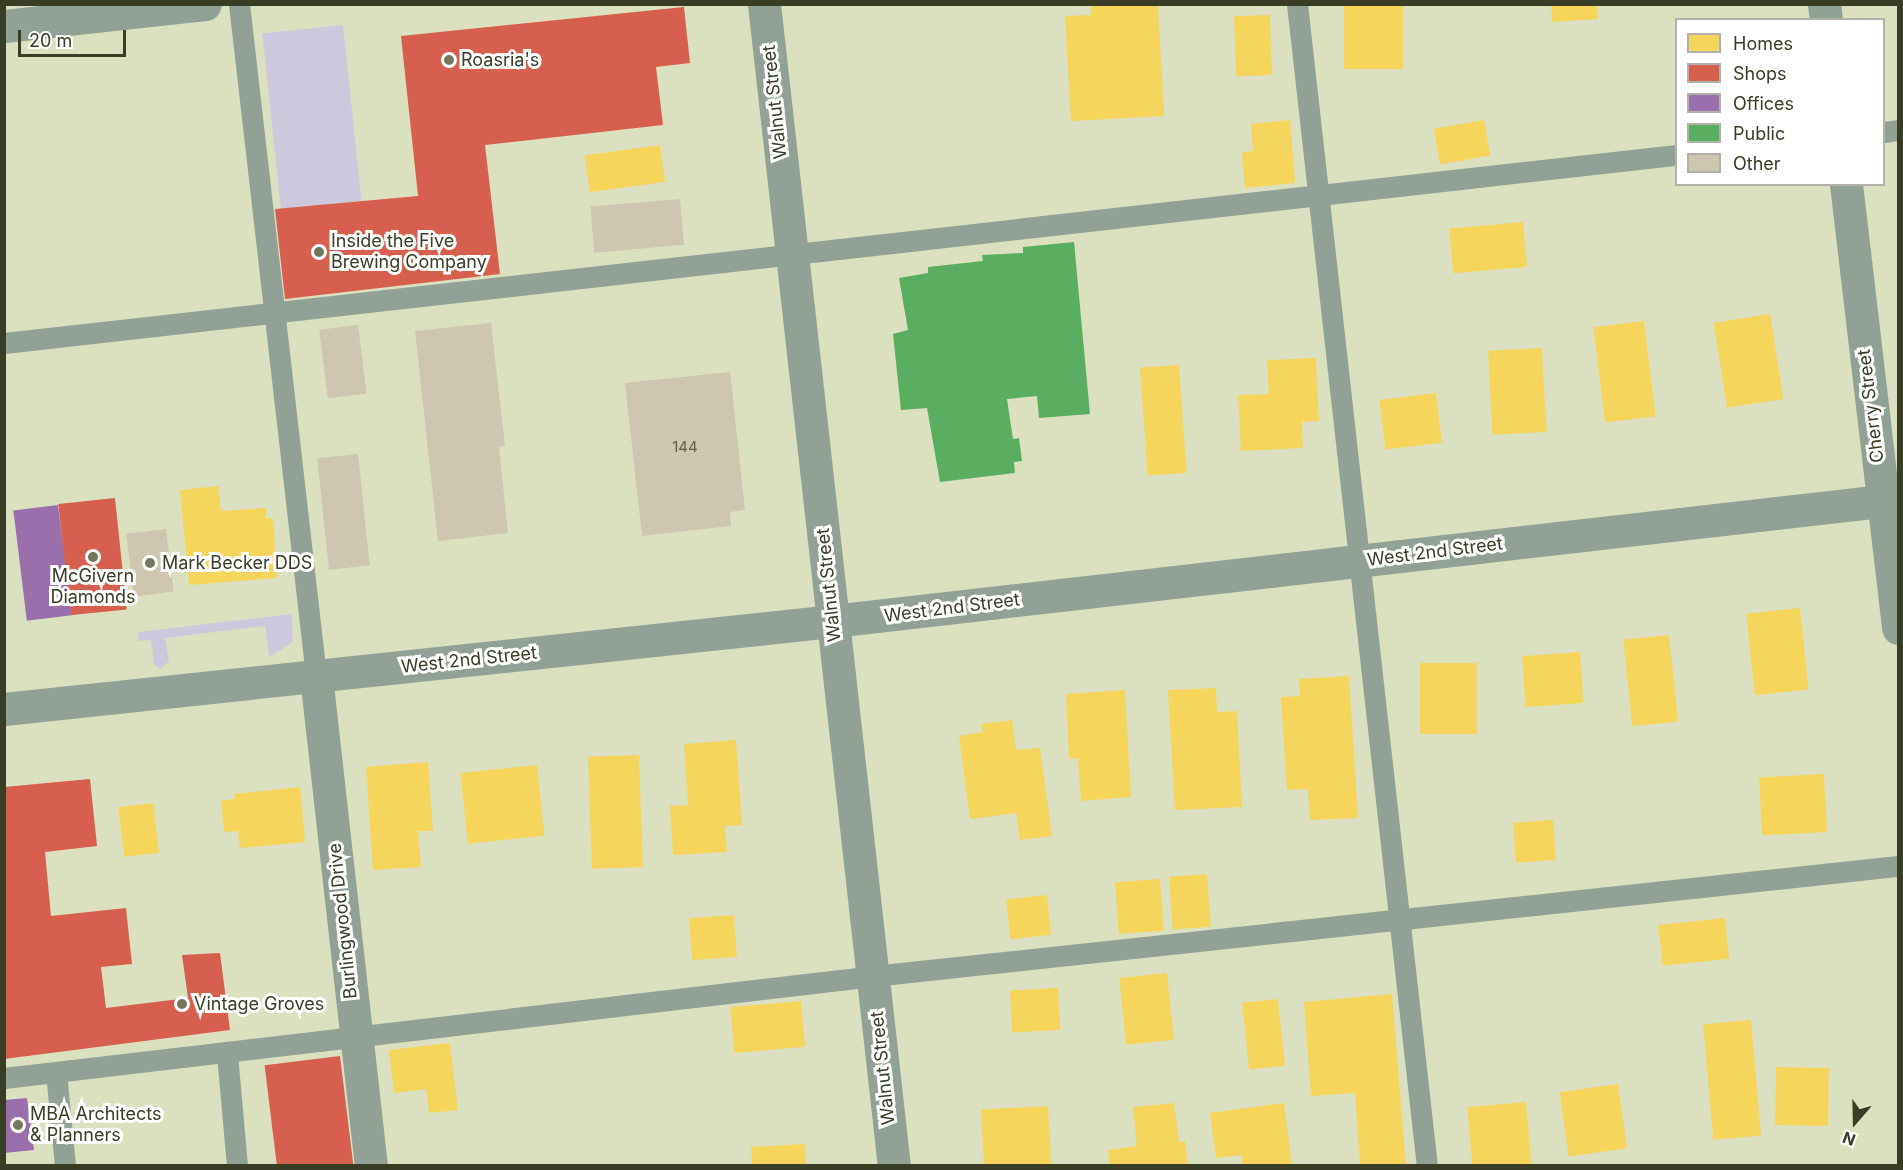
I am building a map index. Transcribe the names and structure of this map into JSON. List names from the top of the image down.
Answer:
{
  "streets": {
    "street": [
      "Walnut Street",
      "Cherry Street",
      "West 2nd Street",
      "Burlingwood Drive"
    ]
  },
  "crossings": [
    ["Walnut Street", "West 2nd Street"],
    ["Cherry Street", "West 2nd Street"],
    ["West 2nd Street", "Burlingwood Drive"]
  ],
  "places": [
    "Roasria's",
    "Inside the Five Brewing Company",
    "McGivern Diamonds",
    "Mark Becker DDS",
    "Vintage Groves",
    "MBA Architects & Planners"
  ],
  "house_numbers": ["144"],
  "legend": [
    "Homes",
    "Shops",
    "Offices",
    "Public",
    "Other"
  ],
  "scale_bar": "20 m",
  "north": "bottom"
}
